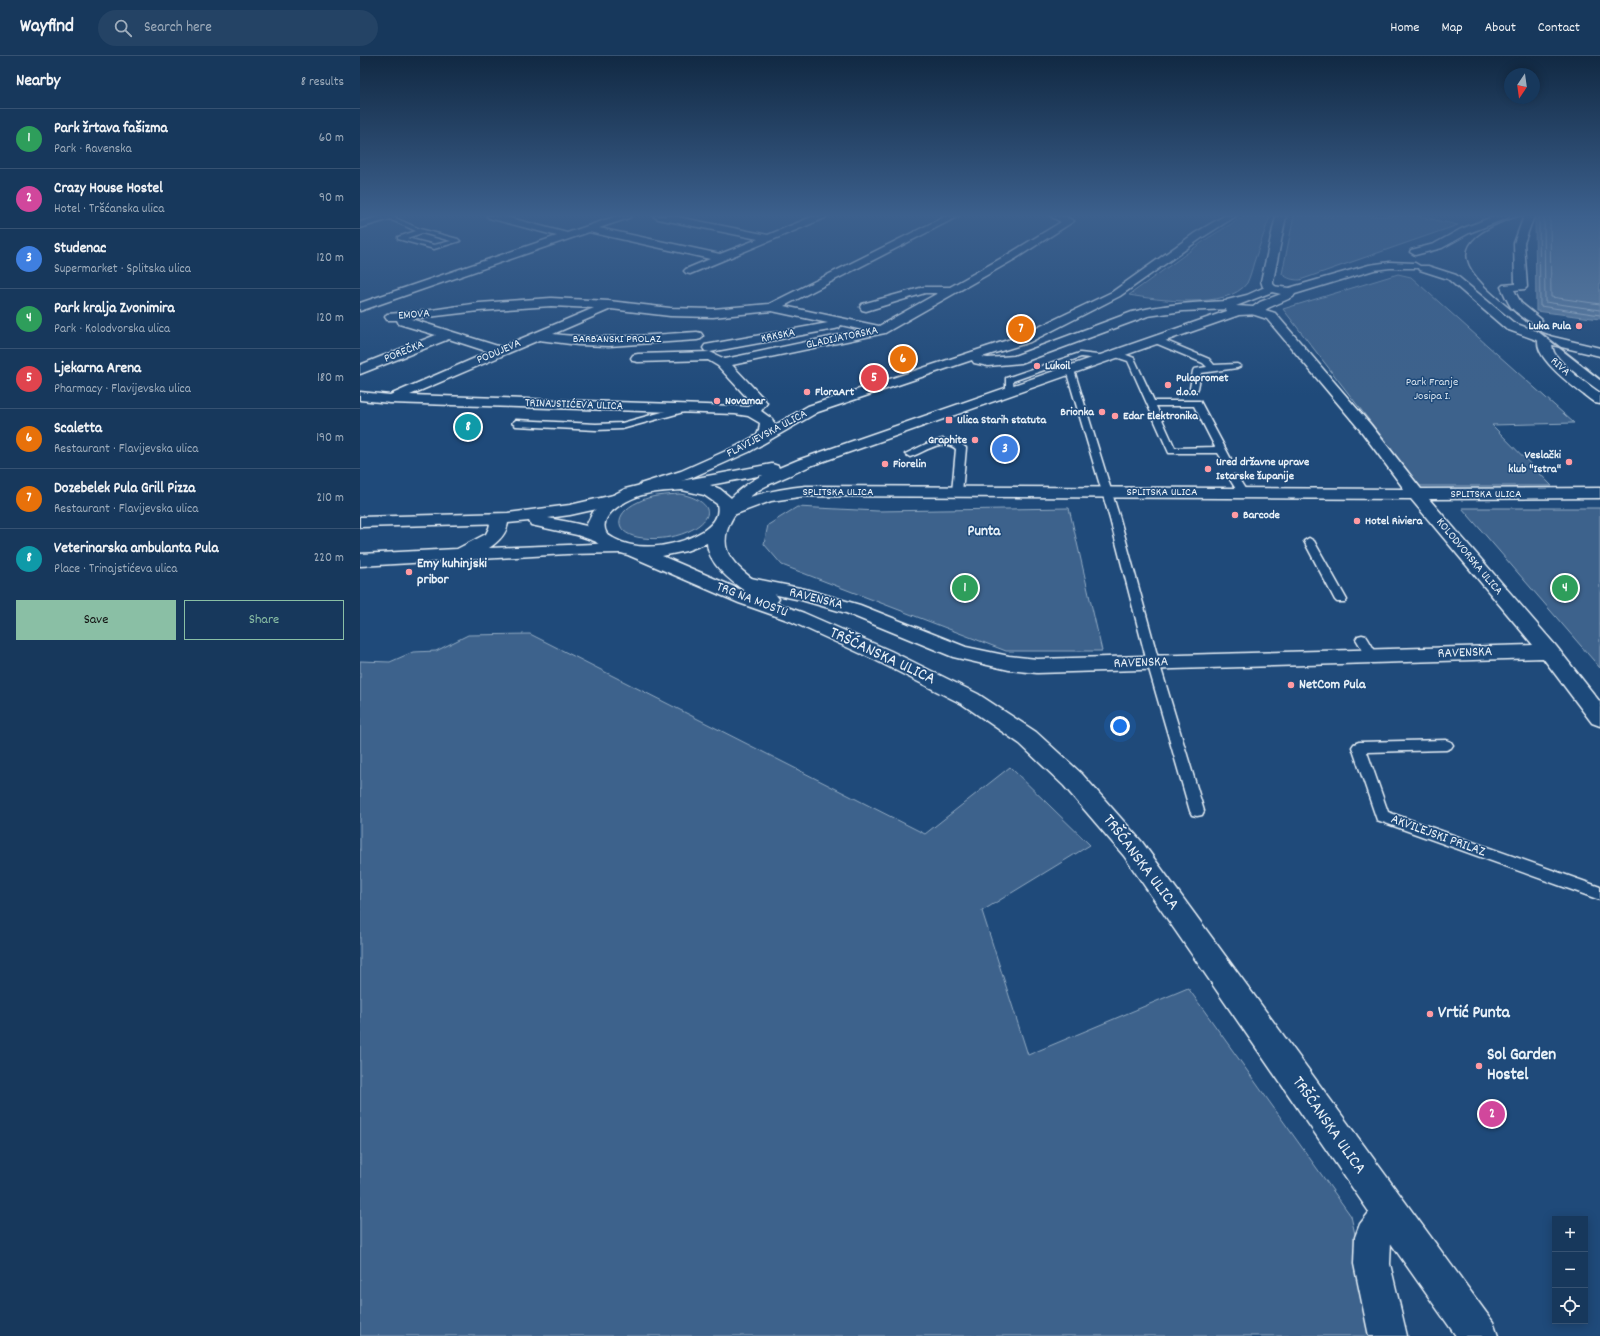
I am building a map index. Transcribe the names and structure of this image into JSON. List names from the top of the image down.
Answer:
{
  "streets": {
    "street": [
      "EMOVA",
      "KRKSKA",
      "GLADIJATORSKA",
      "BARBANSKI PROLAZ",
      "POREČKA",
      "PODUJEVA",
      "RIVA",
      "TRINAJSTIĆEVA ULICA",
      "FLAVIJEVSKA ULICA",
      "SPLITSKA ULICA",
      "KOLODVORSKA ULICA",
      "RAVENSKA",
      "TRG NA MOSTU",
      "TRŠĆANSKA ULICA"
    ],
    "lane": ["AKVILEJSKI PRILAZ"]
  },
  "crossings": [
    ["EMOVA", "POREČKA"],
    ["EMOVA", "PODUJEVA"],
    ["BARBANSKI PROLAZ", "PODUJEVA"],
    ["POREČKA", "PODUJEVA"],
    ["PODUJEVA", "TRINAJSTIĆEVA ULICA"],
    ["SPLITSKA ULICA", "KOLODVORSKA ULICA"],
    ["SPLITSKA ULICA", "TRG NA MOSTU"],
    ["KOLODVORSKA ULICA", "RAVENSKA"],
    ["RAVENSKA", "TRG NA MOSTU"],
    ["TRG NA MOSTU", "TRŠĆANSKA ULICA"]
  ],
  "districts": ["Punta"],
  "parks": ["Park Franje Josipa I."],
  "places": {
    "other": [
      "Luka Pula",
      "Lukoil",
      "Pulapromet d.o.o.",
      "FloraArt",
      "Novamar",
      "Brionka",
      "Edar Elektronika",
      "Graphite",
      "Veslački klub \"Istra\"",
      "Fiorelin",
      "Ured državne uprave Istarske županije",
      "Barcode",
      "Hotel Riviera",
      "Emy kuhinjski pribor",
      "NetCom Pula",
      "Vrtić Punta",
      "Sol Garden Hostel"
    ],
    "transit": ["Ulica Starih statuta"]
  },
  "north": "bottom",
  "page": {
    "header": "Wayfind",
    "search": "Search here",
    "nav": [
      "Home",
      "Map",
      "About",
      "Contact"
    ],
    "heading": ["Nearby", "8 results"],
    "list": [
      {
        "mark": "1",
        "name": "Park žrtava fašizma",
        "note": "Park · Ravenska",
        "value": "60 m"
      },
      {
        "mark": "2",
        "name": "Crazy House Hostel",
        "note": "Hotel · Tršćanska ulica",
        "value": "90 m"
      },
      {
        "mark": "3",
        "name": "Studenac",
        "note": "Supermarket · Splitska ulica",
        "value": "120 m"
      },
      {
        "mark": "4",
        "name": "Park kralja Zvonimira",
        "note": "Park · Kolodvorska ulica",
        "value": "120 m"
      },
      {
        "mark": "5",
        "name": "Ljekarna Arena",
        "note": "Pharmacy · Flavijevska ulica",
        "value": "180 m"
      },
      {
        "mark": "6",
        "name": "Scaletta",
        "note": "Restaurant · Flavijevska ulica",
        "value": "190 m"
      },
      {
        "mark": "7",
        "name": "Dozebelek Pula Grill Pizza",
        "note": "Restaurant · Flavijevska ulica",
        "value": "210 m"
      },
      {
        "mark": "8",
        "name": "Veterinarska ambulanta Pula",
        "note": "Place · Trinajstićeva ulica",
        "value": "220 m"
      }
    ],
    "pins": [
      "7",
      "6",
      "5",
      "8",
      "3",
      "1",
      "4",
      "2"
    ],
    "buttons": ["Save", "Share"],
    "map_buttons": ["+", "−"]
  }
}
